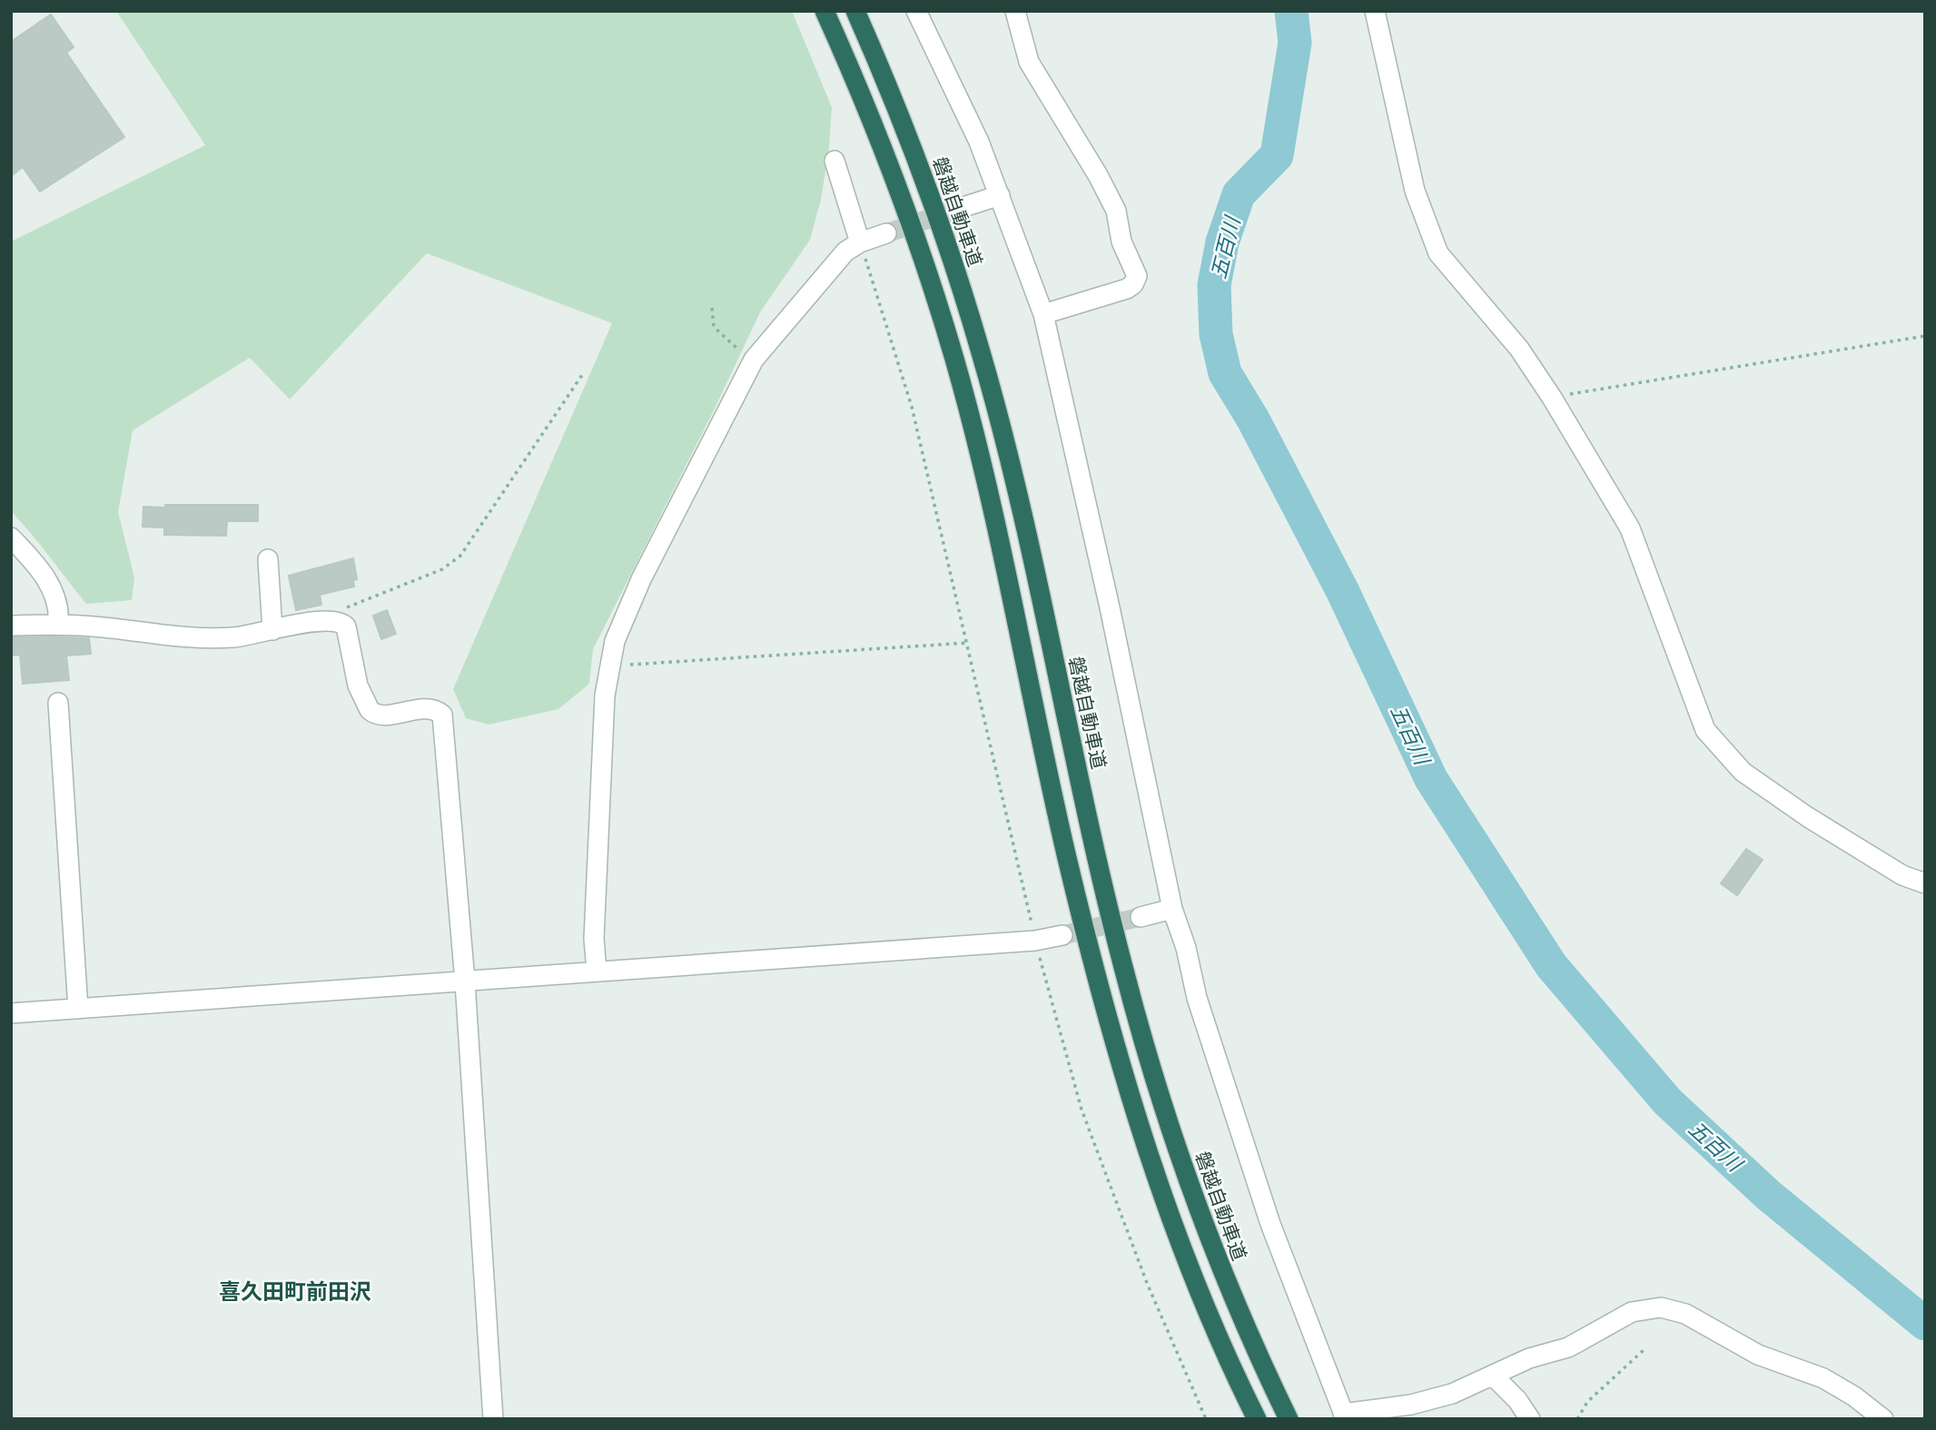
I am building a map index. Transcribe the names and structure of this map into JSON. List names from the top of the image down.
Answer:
{
  "streets": {
    "highway": ["磐越自動車道"]
  },
  "districts": ["喜久田町前田沢"],
  "water": ["五百川"]
}
